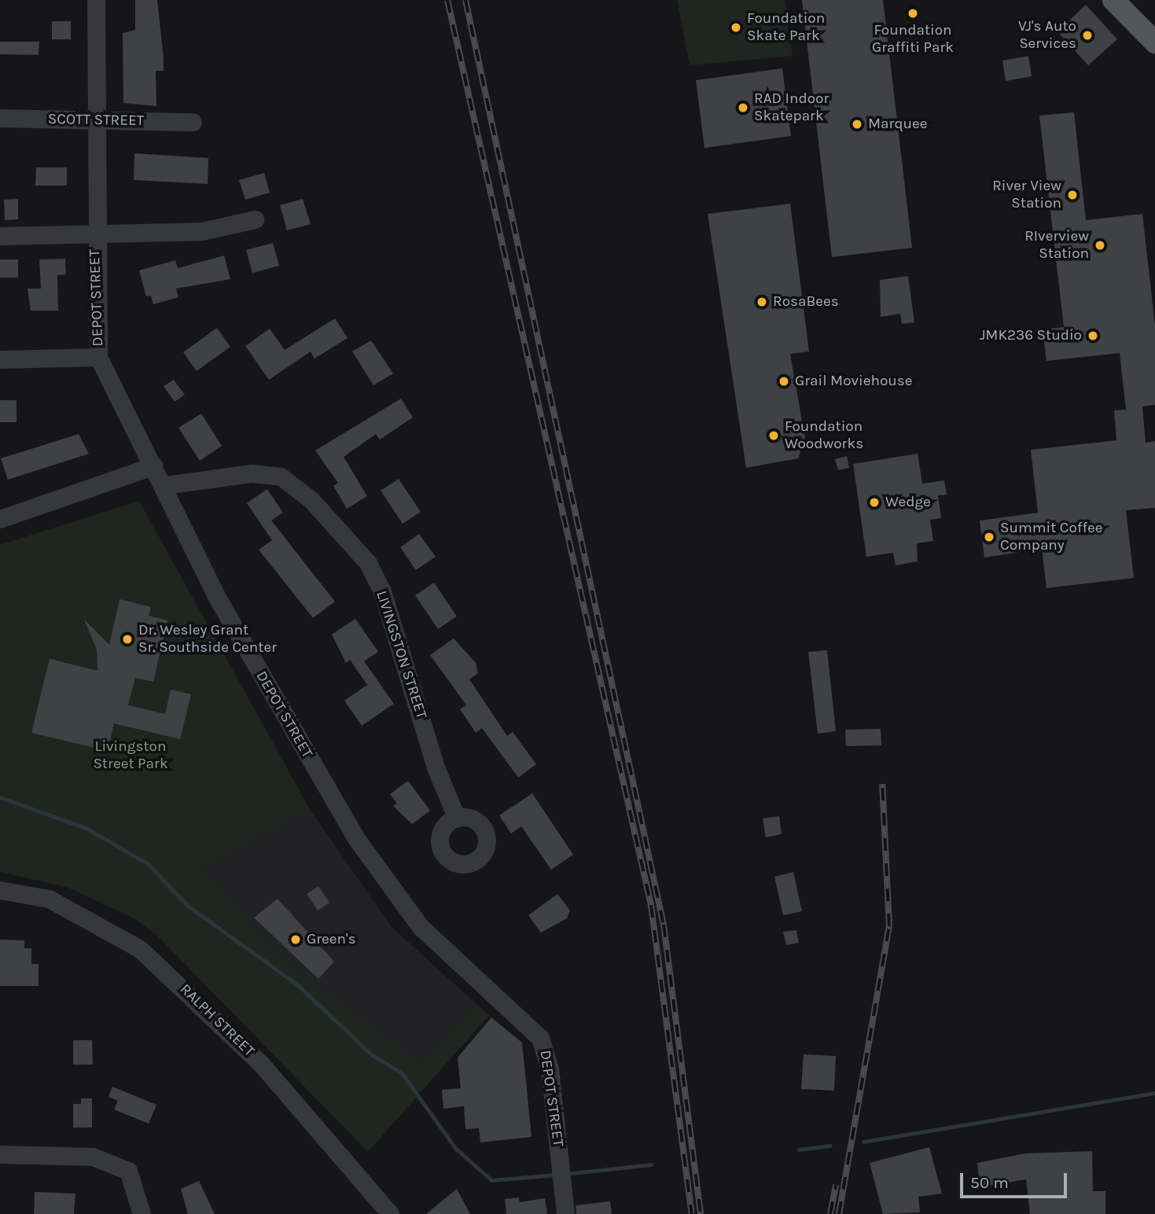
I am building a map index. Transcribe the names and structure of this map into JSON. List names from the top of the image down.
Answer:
{
  "streets": {
    "street": [
      "SCOTT STREET",
      "DEPOT STREET",
      "LIVINGSTON STREET",
      "RALPH STREET"
    ]
  },
  "crossings": [
    ["SCOTT STREET", "DEPOT STREET"],
    ["DEPOT STREET", "LIVINGSTON STREET"]
  ],
  "parks": ["Livingston Street Park"],
  "places": [
    "Foundation Graffiti Park",
    "Foundation Skate Park",
    "VJ's Auto Services",
    "RAD Indoor Skatepark",
    "Marquee",
    "River View Station",
    "RIverview Station",
    "RosaBees",
    "JMK236 Studio",
    "Grail Moviehouse",
    "Foundation Woodworks",
    "Wedge",
    "Summit Coffee Company",
    "Dr. Wesley Grant Sr. Southside Center",
    "Green's"
  ],
  "scale_bar": "50 m"
}
